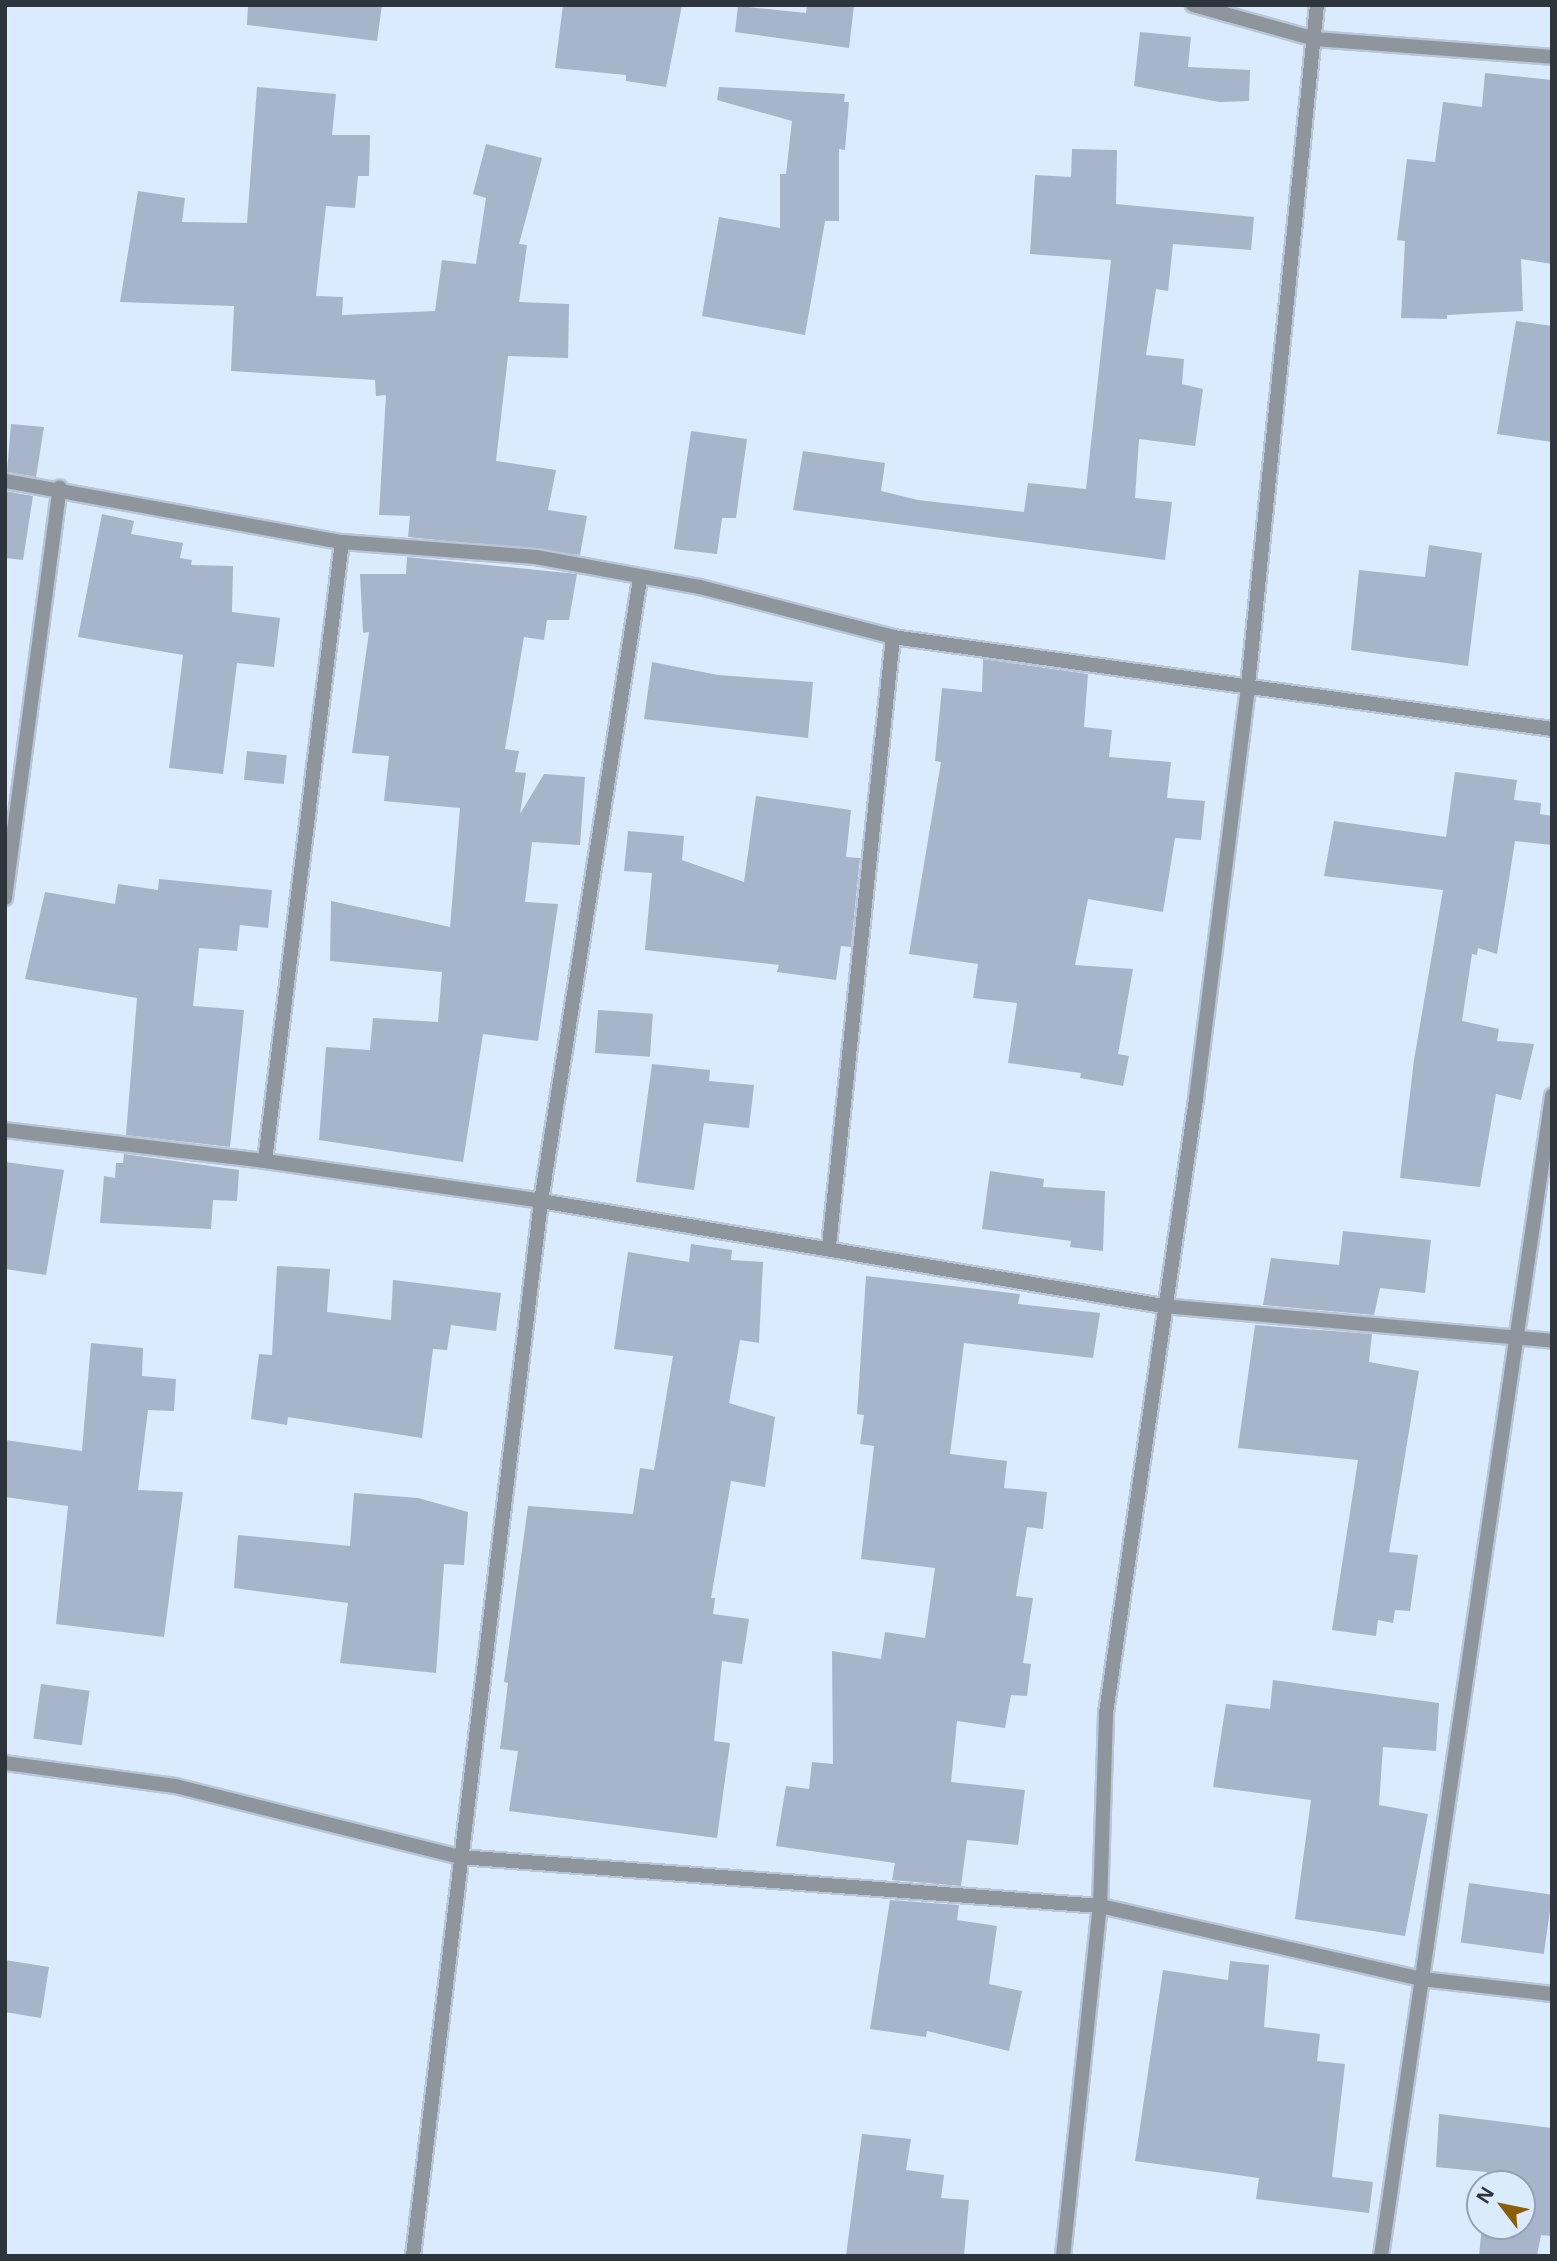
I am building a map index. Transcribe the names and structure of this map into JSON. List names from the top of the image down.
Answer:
{
  "north": "top left"
}
